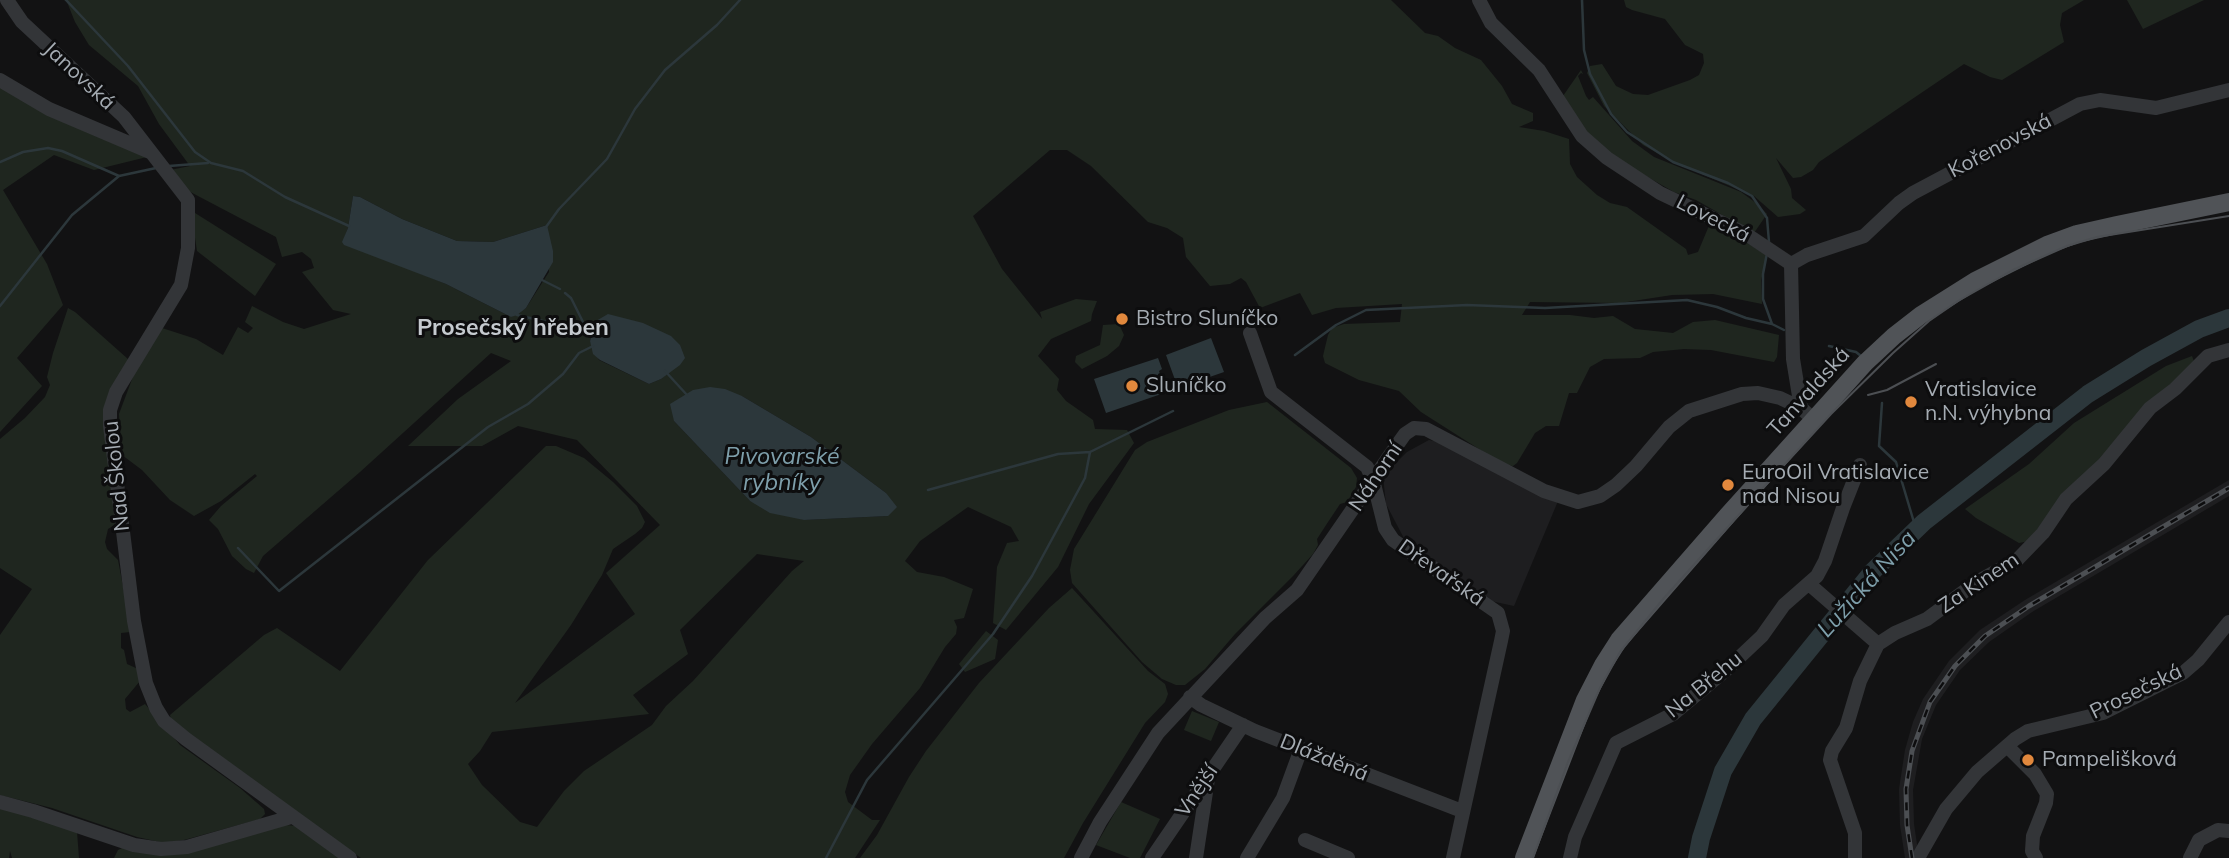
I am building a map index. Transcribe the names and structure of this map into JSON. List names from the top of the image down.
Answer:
{
  "streets": {
    "main road": ["Tanvaldská"],
    "street": [
      "Janovská",
      "Kořenovská",
      "Lovecká",
      "Nad Školou",
      "Náhorní",
      "Dřevařská",
      "Za Kinem",
      "Na Břehu",
      "Prosečská",
      "Dlážděná",
      "Vnější"
    ]
  },
  "crossings": [
    ["Janovská", "Nad Školou"],
    ["Kořenovská", "Lovecká"],
    ["Tanvaldská", "Náhorní"],
    ["Náhorní", "Dřevařská"],
    ["Náhorní", "Dlážděná"],
    ["Dřevařská", "Dlážděná"],
    ["Dlážděná", "Vnější"]
  ],
  "districts": ["Prosečský hřeben"],
  "water": ["Pivovarské rybníky", "Lužická Nisa"],
  "places": [
    "Bistro Sluníčko",
    "Sluníčko",
    "Vratislavice n.N. výhybna",
    "EuroOil Vratislavice nad Nisou",
    "Pampelišková"
  ]
}
